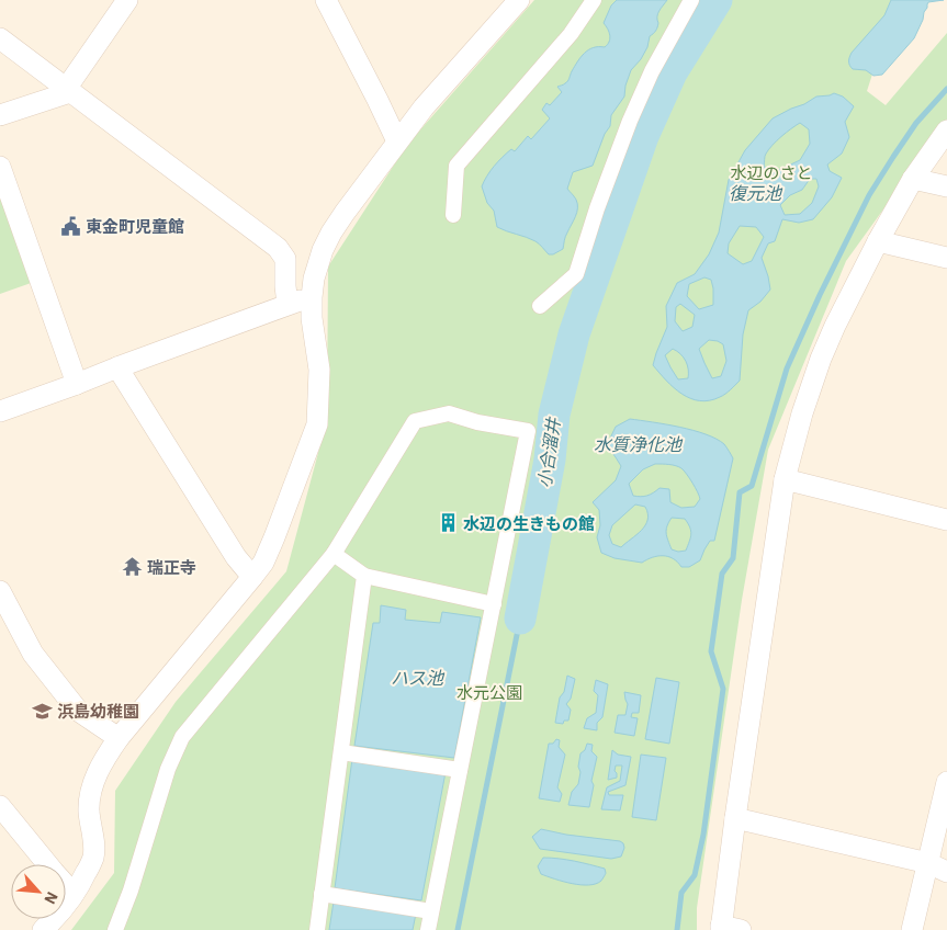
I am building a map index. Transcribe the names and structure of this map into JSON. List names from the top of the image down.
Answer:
{
  "water": [
    "復元池",
    "水質浄化池",
    "小合溜井",
    "ハス池"
  ],
  "parks": ["水辺のさと", "水元公園"],
  "places": {
    "public building": ["東金町児童館"],
    "building": ["水辺の生きもの館"],
    "temple": ["瑞正寺"],
    "school or university": ["浜島幼稚園"]
  },
  "north": "bottom right"
}
